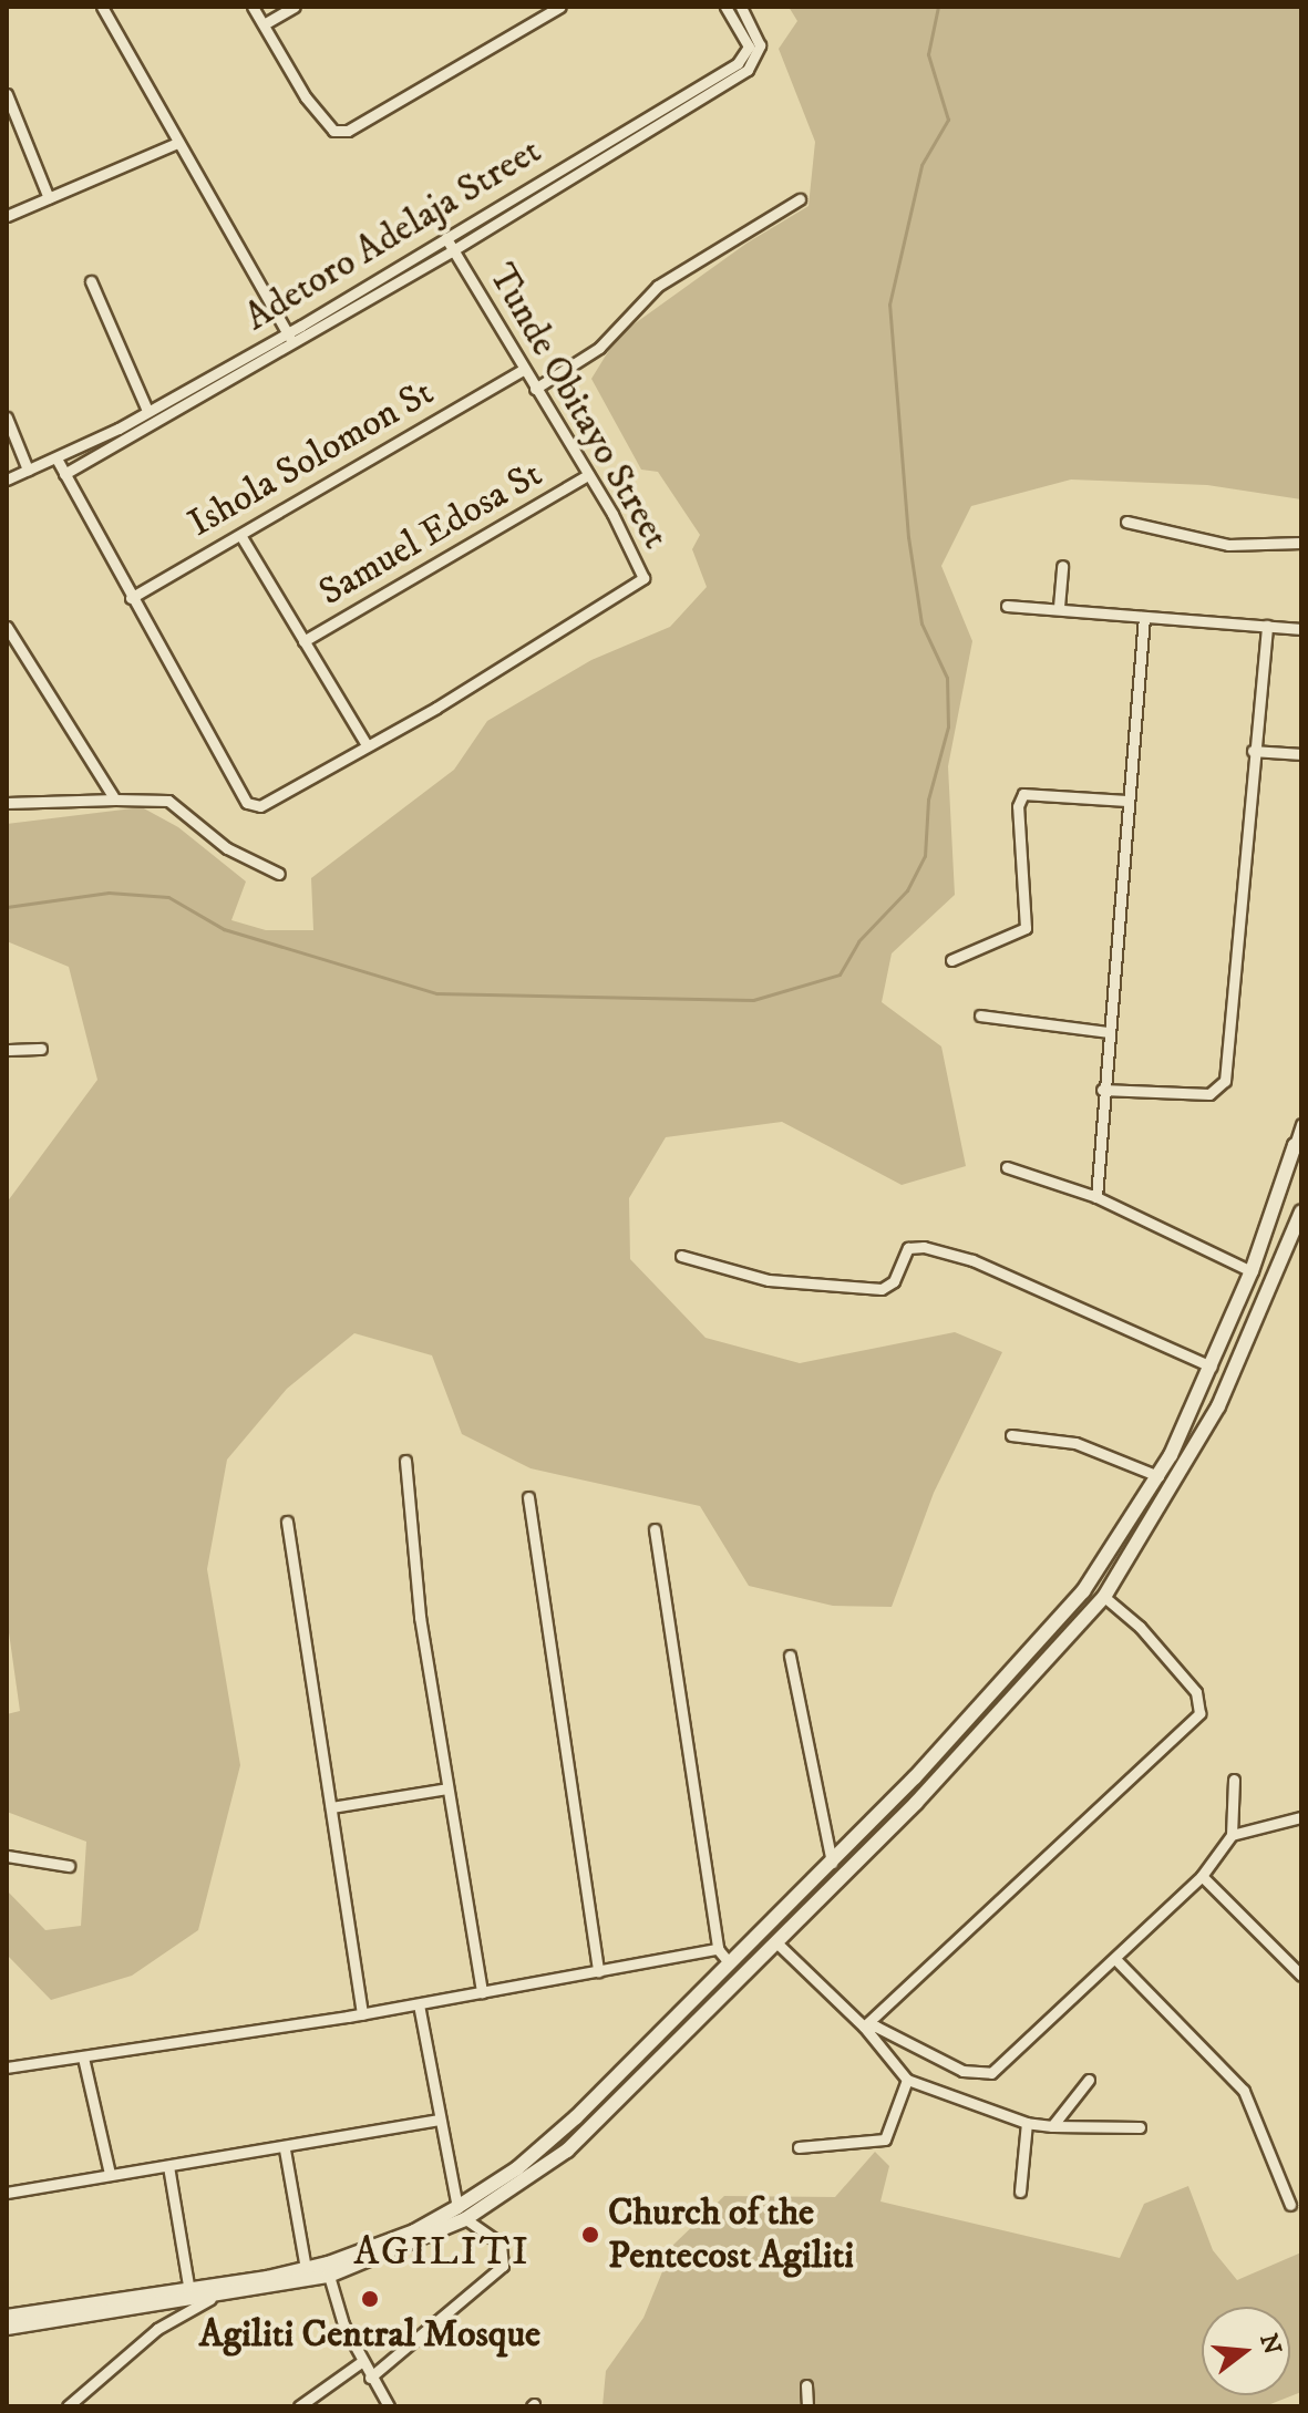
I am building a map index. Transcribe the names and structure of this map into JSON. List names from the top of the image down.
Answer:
{
  "streets": {
    "street": [
      "Adetoro Adelaja Street",
      "Tunde Obitayo Street",
      "Ishola Solomon St",
      "Samuel Edosa St"
    ]
  },
  "crossings": [
    ["Adetoro Adelaja Street", "Tunde Obitayo Street"],
    ["Tunde Obitayo Street", "Ishola Solomon St"],
    ["Tunde Obitayo Street", "Samuel Edosa St"]
  ],
  "districts": ["AGILITI"],
  "places": ["Church of the Pentecost Agiliti", "Agiliti Central Mosque"],
  "north": "right"
}
